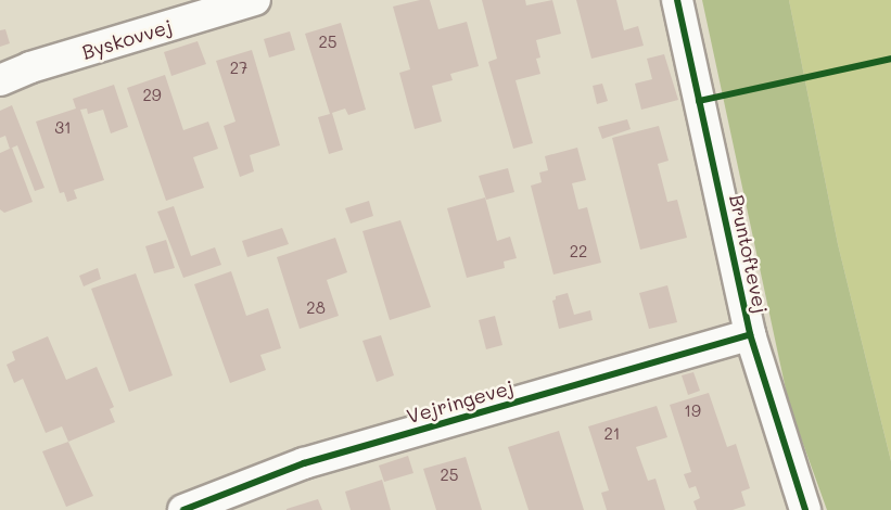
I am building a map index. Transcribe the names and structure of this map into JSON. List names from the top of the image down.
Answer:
{
  "streets": {
    "street": ["Byskovvej", "Bruntoftevej", "Vejringevej"]
  },
  "crossings": [
    ["Bruntoftevej", "Vejringevej"]
  ],
  "house_numbers": [
    "25",
    "27",
    "29",
    "31",
    "22",
    "28",
    "19",
    "21",
    "25"
  ]
}
